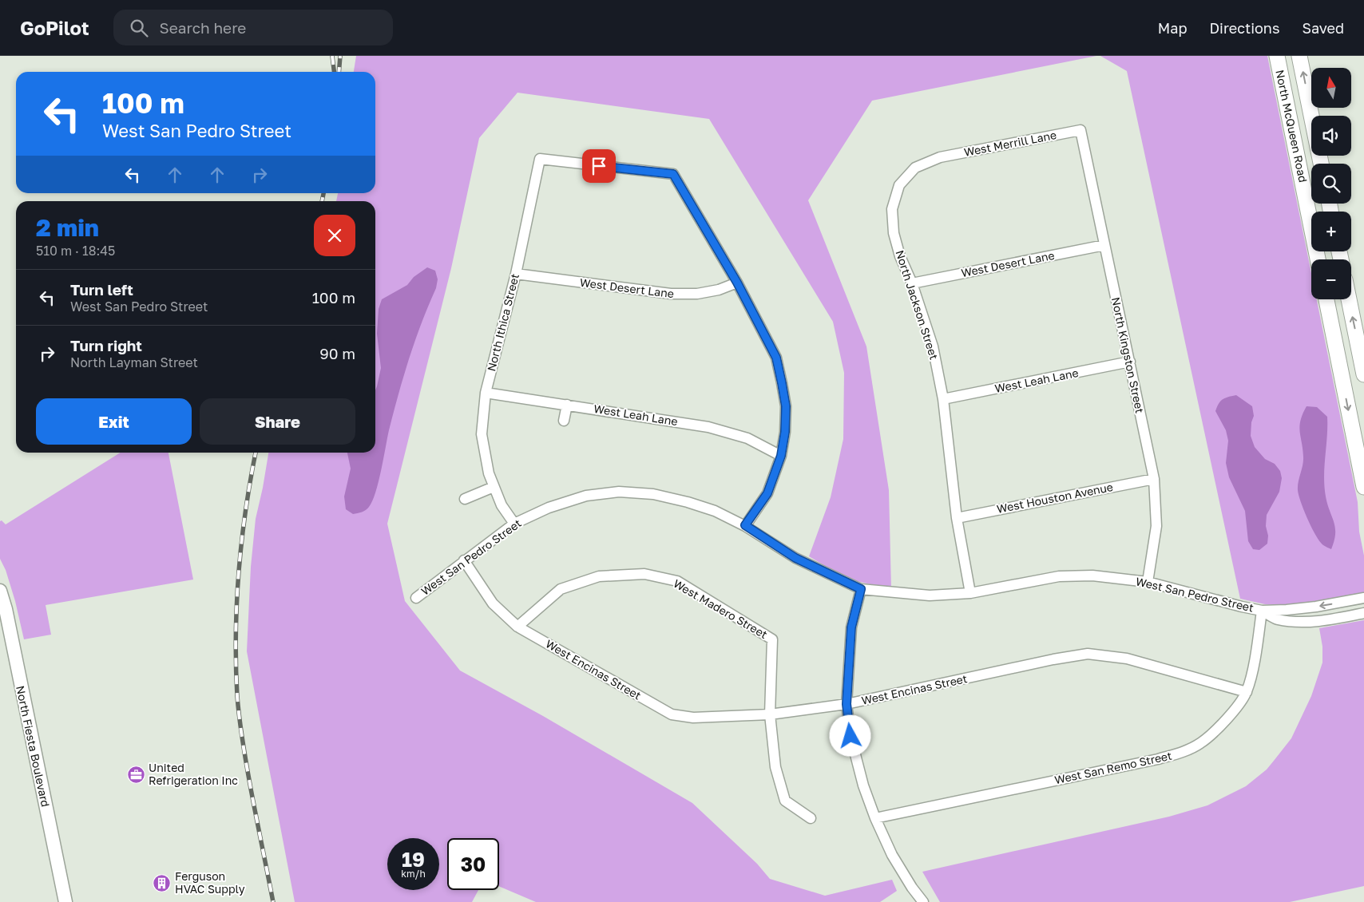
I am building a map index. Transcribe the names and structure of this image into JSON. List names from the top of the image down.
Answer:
{
  "streets": {
    "main road": ["North McQueen Road"],
    "street": [
      "West Merrill Lane",
      "West Desert Lane",
      "North Jackson Street",
      "North Ithica Street",
      "North Kingston Street",
      "West Leah Lane",
      "West Houston Avenue",
      "West San Pedro Street",
      "West Madero Street",
      "West Encinas Street",
      "North Fiesta Boulevard",
      "West San Remo Street"
    ]
  },
  "crossings": [
    ["West Merrill Lane", "North Jackson Street"],
    ["West Merrill Lane", "North Kingston Street"],
    ["West Desert Lane", "North Jackson Street"],
    ["West Desert Lane", "North Ithica Street"],
    ["West Desert Lane", "North Kingston Street"],
    ["North Jackson Street", "West Leah Lane"],
    ["North Jackson Street", "West Houston Avenue"],
    ["North Jackson Street", "West San Pedro Street"],
    ["North Ithica Street", "West Leah Lane"],
    ["North Ithica Street", "West San Pedro Street"],
    ["North Kingston Street", "West Leah Lane"],
    ["North Kingston Street", "West Houston Avenue"],
    ["North Kingston Street", "West San Pedro Street"],
    ["West San Pedro Street", "West Encinas Street"],
    ["West San Pedro Street", "West San Remo Street"],
    ["West Madero Street", "West Encinas Street"],
    ["West Encinas Street", "West San Remo Street"]
  ],
  "places": {
    "office": ["United Refrigeration Inc"],
    "building": ["Ferguson HVAC Supply"]
  },
  "north": "top",
  "page": {
    "header": "GoPilot",
    "search": "Search here",
    "nav": ["Map", "Directions", "Saved"],
    "map_buttons": ["+", "−"],
    "turn": ["100 m", "West San Pedro Street"],
    "heading": ["2 min", "510 m · 18:45"],
    "list": [
      {
        "name": "Turn left",
        "note": "West San Pedro Street",
        "value": "100 m"
      },
      {
        "name": "Turn right",
        "note": "North Layman Street",
        "value": "90 m"
      }
    ],
    "buttons": ["Exit", "Share"],
    "speed": "19 km/h",
    "limit": "30"
  }
}
